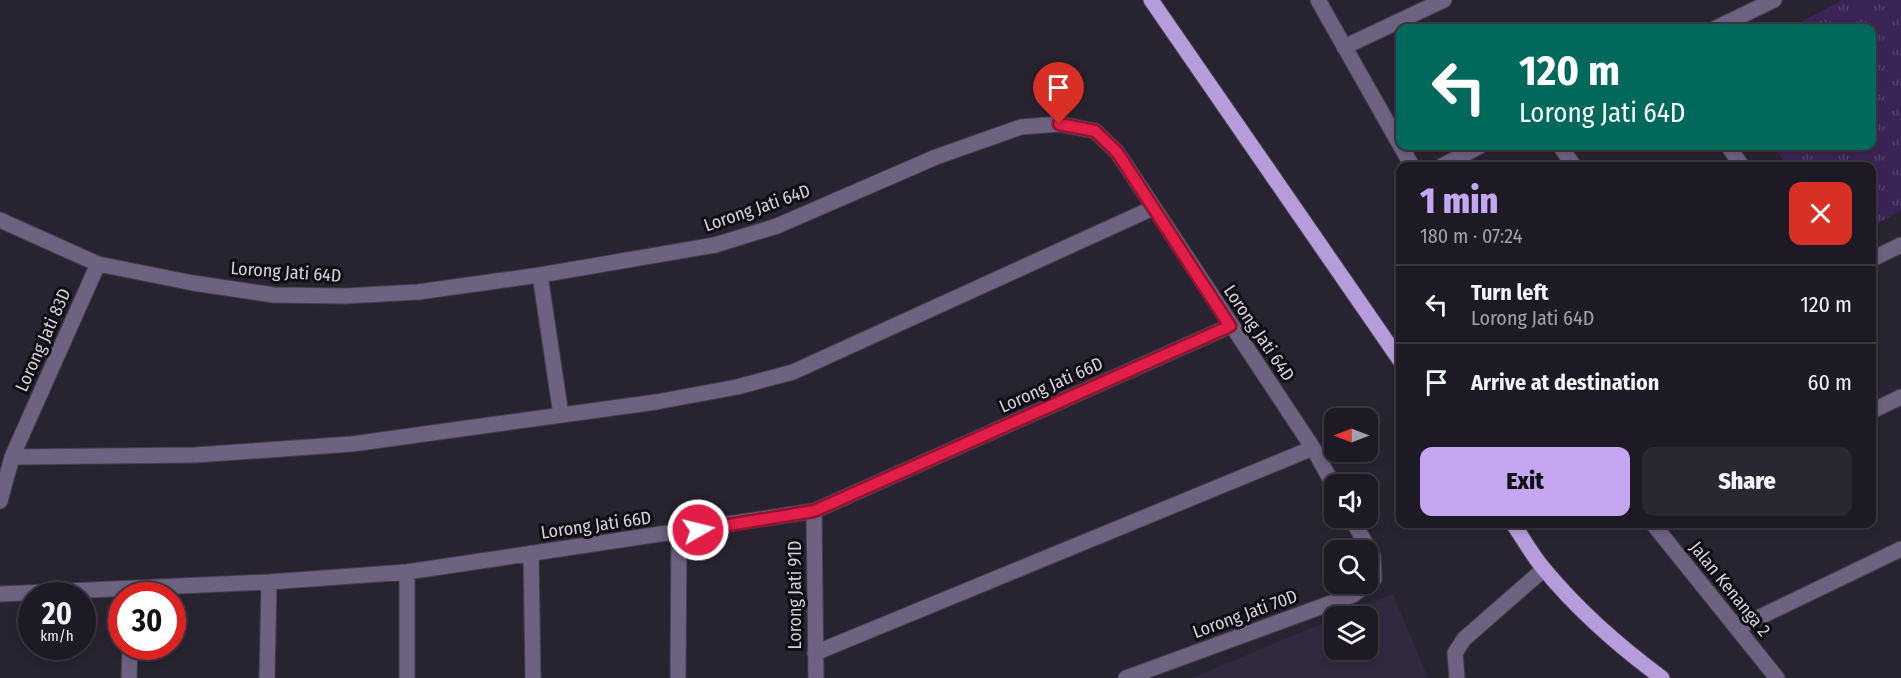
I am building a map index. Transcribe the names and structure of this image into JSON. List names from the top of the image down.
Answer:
{
  "streets": {
    "street": [
      "Lorong Jati 64D",
      "Lorong Jati 83D",
      "Lorong Jati 66D",
      "Jalan Kenanga 2",
      "Lorong Jati 91D",
      "Lorong Jati 70D"
    ]
  },
  "crossings": [
    ["Lorong Jati 64D", "Lorong Jati 83D"],
    ["Lorong Jati 64D", "Lorong Jati 66D"],
    ["Lorong Jati 66D", "Lorong Jati 91D"]
  ],
  "north": "left",
  "page": {
    "turn": ["120 m", "Lorong Jati 64D"],
    "heading": ["1 min", "180 m · 07:24"],
    "list": [
      {
        "name": "Turn left",
        "note": "Lorong Jati 64D",
        "value": "120 m"
      },
      {
        "name": "Arrive at destination",
        "value": "60 m"
      }
    ],
    "buttons": ["Exit", "Share"],
    "speed": "20 km/h",
    "limit": "30"
  }
}
